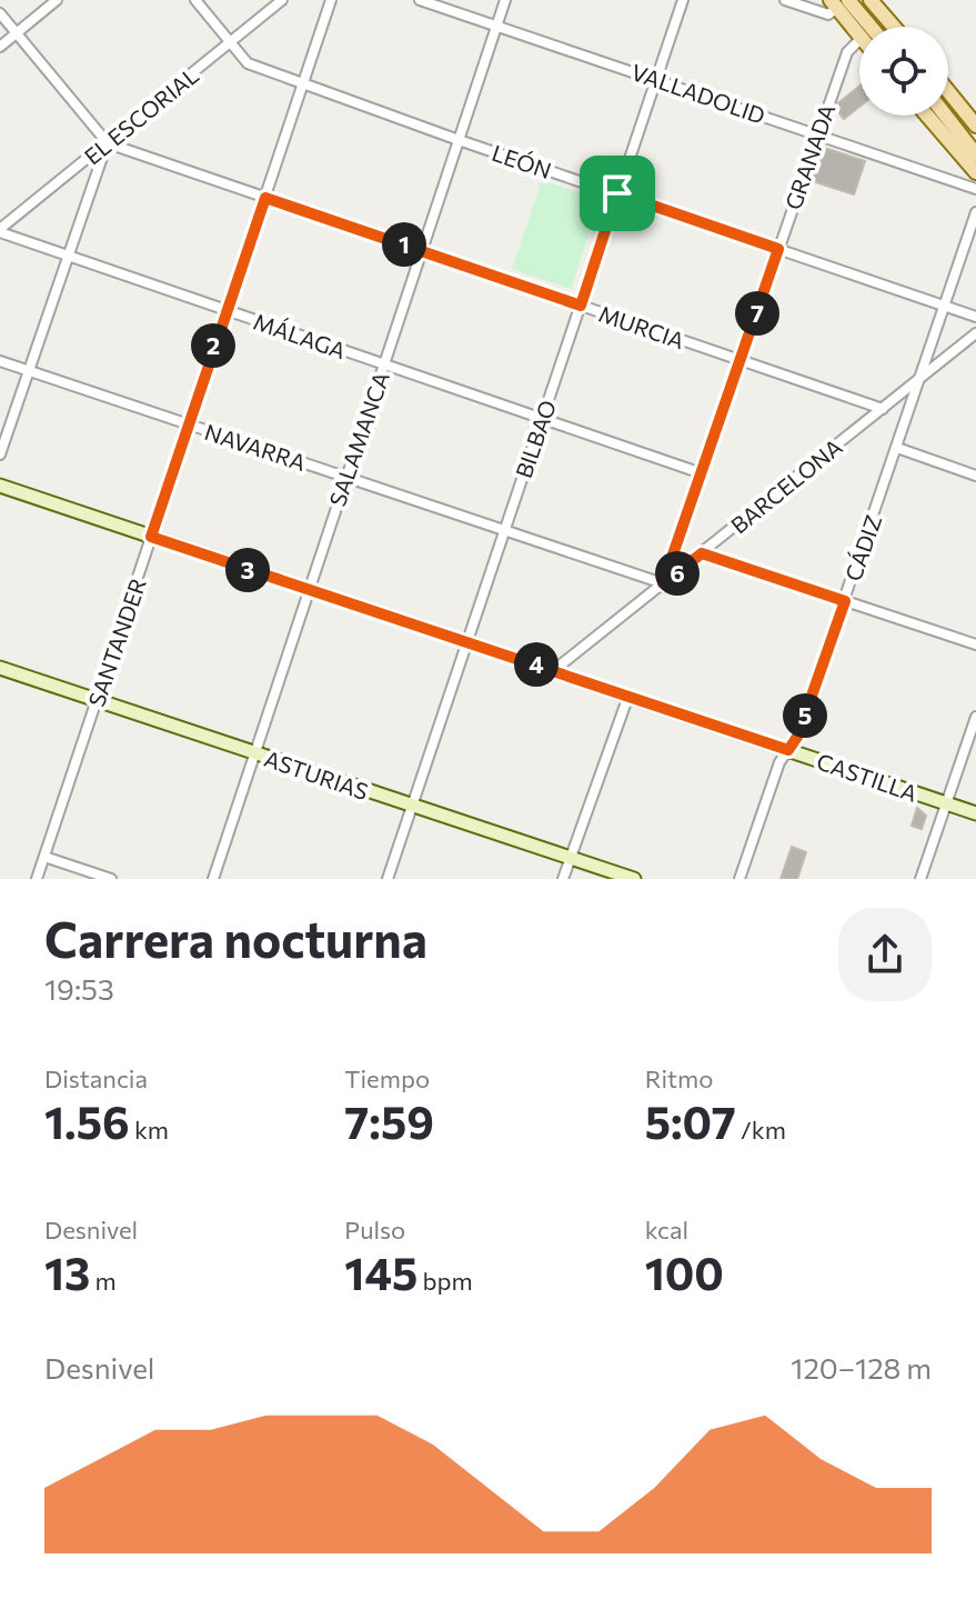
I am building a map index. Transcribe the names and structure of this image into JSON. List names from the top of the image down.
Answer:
{
  "streets": {
    "street": [
      "VALLADOLID",
      "EL ESCORIAL",
      "GRANADA",
      "LEÓN",
      "MURCIA",
      "MÁLAGA",
      "SALAMANCA",
      "BILBAO",
      "NAVARRA",
      "BARCELONA",
      "CÁDIZ",
      "SANTANDER",
      "ASTURIAS",
      "CASTILLA"
    ]
  },
  "crossings": [
    ["VALLADOLID", "GRANADA"],
    ["VALLADOLID", "SALAMANCA"],
    ["VALLADOLID", "BILBAO"],
    ["EL ESCORIAL", "LEÓN"],
    ["EL ESCORIAL", "MURCIA"],
    ["EL ESCORIAL", "MÁLAGA"],
    ["GRANADA", "LEÓN"],
    ["GRANADA", "MURCIA"],
    ["GRANADA", "MÁLAGA"],
    ["GRANADA", "NAVARRA"],
    ["GRANADA", "BARCELONA"],
    ["LEÓN", "SALAMANCA"],
    ["LEÓN", "BILBAO"],
    ["LEÓN", "CÁDIZ"],
    ["LEÓN", "SANTANDER"],
    ["MURCIA", "SALAMANCA"],
    ["MURCIA", "BILBAO"],
    ["MURCIA", "BARCELONA"],
    ["MURCIA", "SANTANDER"],
    ["MÁLAGA", "SALAMANCA"],
    ["MÁLAGA", "BILBAO"],
    ["MÁLAGA", "SANTANDER"],
    ["SALAMANCA", "NAVARRA"],
    ["SALAMANCA", "ASTURIAS"],
    ["SALAMANCA", "CASTILLA"],
    ["BILBAO", "NAVARRA"],
    ["BILBAO", "ASTURIAS"],
    ["BILBAO", "CASTILLA"],
    ["NAVARRA", "BARCELONA"],
    ["NAVARRA", "SANTANDER"],
    ["BARCELONA", "CÁDIZ"],
    ["BARCELONA", "CASTILLA"],
    ["CÁDIZ", "CASTILLA"],
    ["SANTANDER", "ASTURIAS"],
    ["SANTANDER", "CASTILLA"]
  ],
  "page": {
    "pins": [
      "1",
      "7",
      "2",
      "3",
      "6",
      "4",
      "5"
    ],
    "heading": ["Carrera nocturna", "19:53"],
    "stats": [
      ["Distancia", "1.56 km"],
      ["Tiempo", "7:59"],
      ["Ritmo", "5:07 /km"],
      ["Desnivel", "13 m"],
      ["Pulso", "145 bpm"],
      ["kcal", "100"]
    ],
    "chart": ["Desnivel", "120–128 m"]
  }
}
